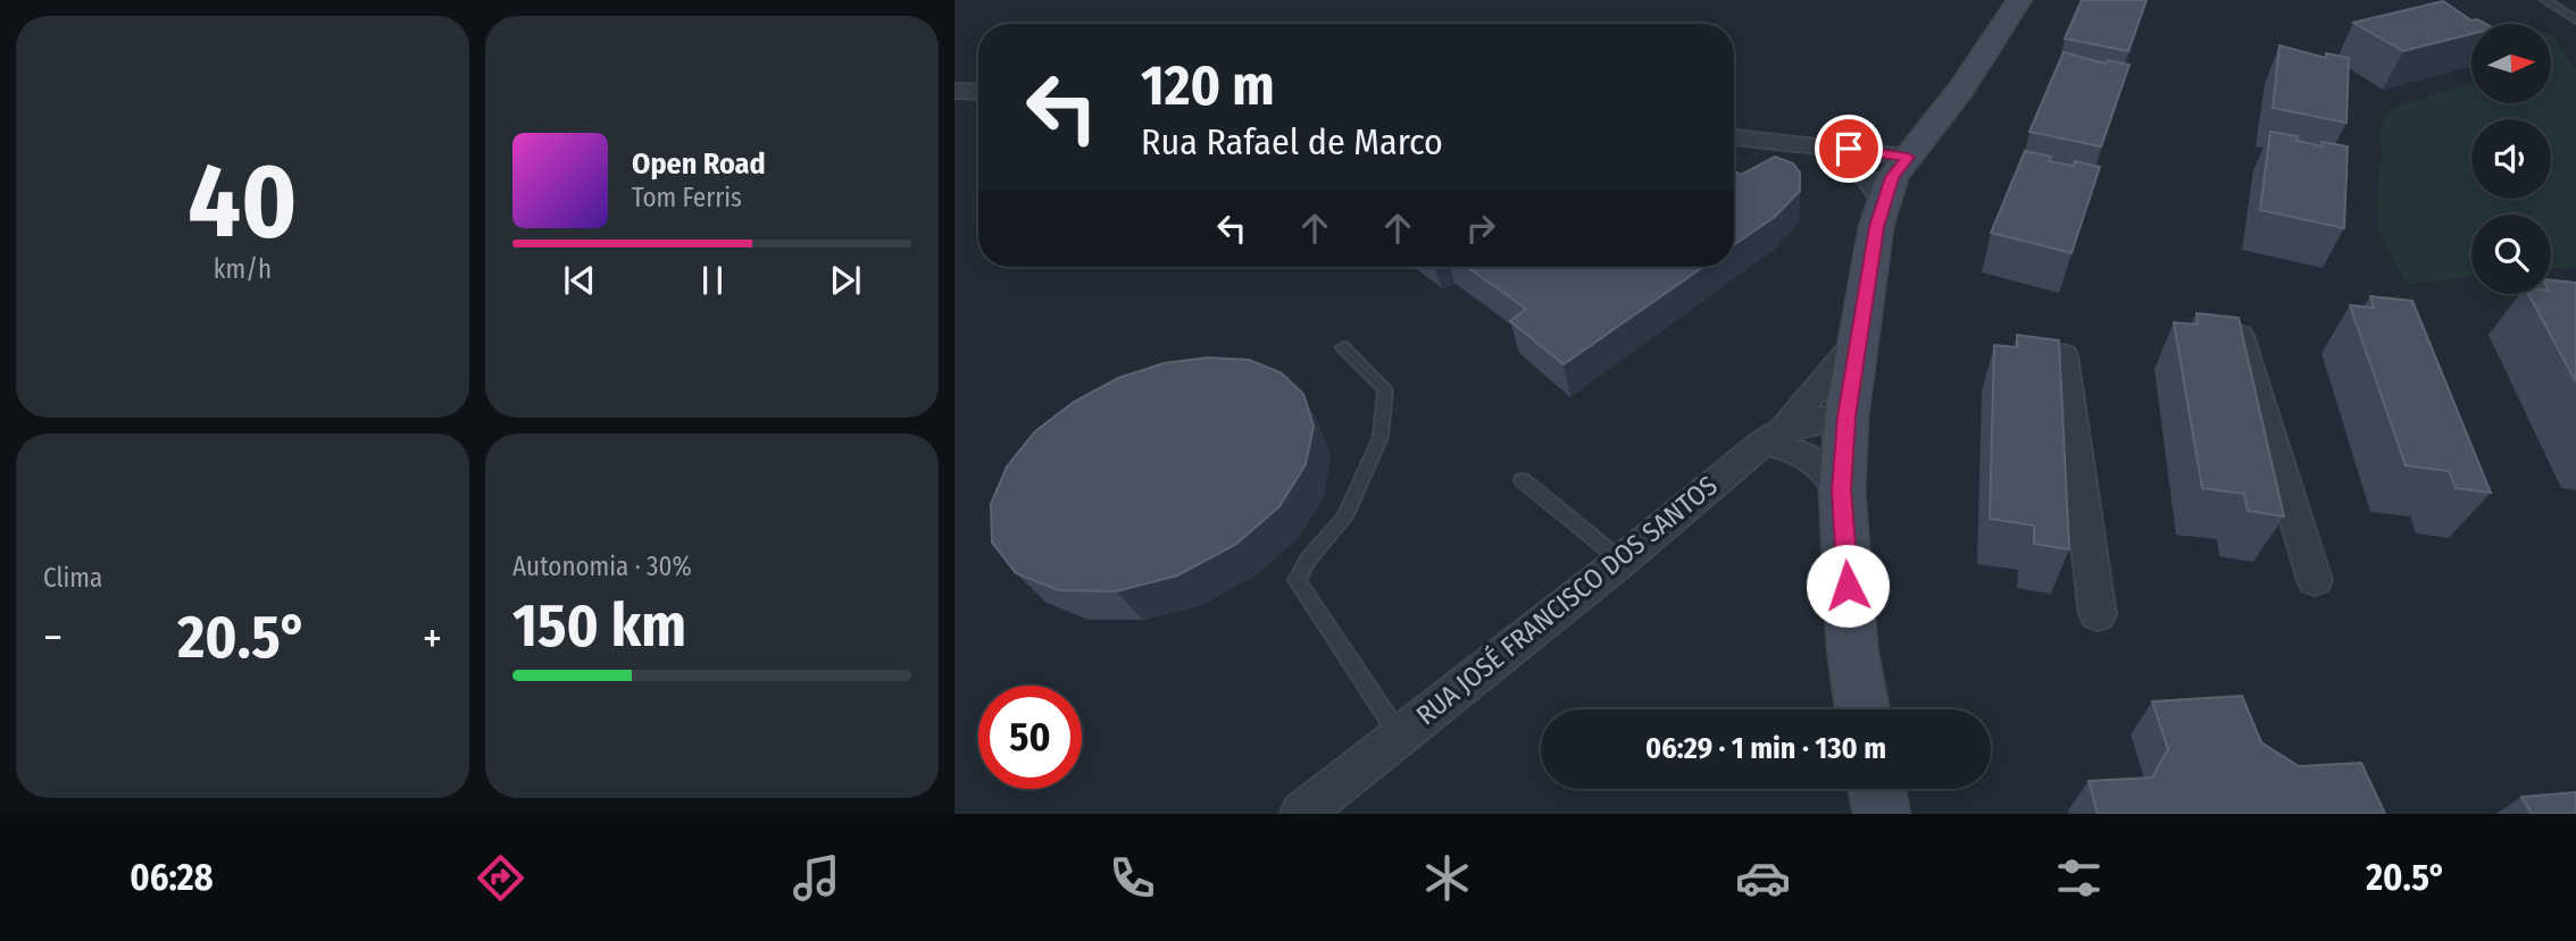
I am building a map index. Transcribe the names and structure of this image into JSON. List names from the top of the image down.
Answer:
{
  "streets": {
    "street": ["RUA JOSÉ FRANCISCO DOS SANTOS"]
  },
  "north": "right",
  "page": {
    "tile": [
      ["40", "km/h"],
      "Clima",
      ["Autonomia · 30%", "150 km"]
    ],
    "turn": ["120 m", "Rua Rafael de Marco"],
    "song": ["Open Road", "Tom Ferris"],
    "heat": ["−", "20.5°", "+"],
    "limit": "50",
    "trip": "06:29 · 1 min · 130 m",
    "tabs": ["06:28", "20.5°"]
  }
}
